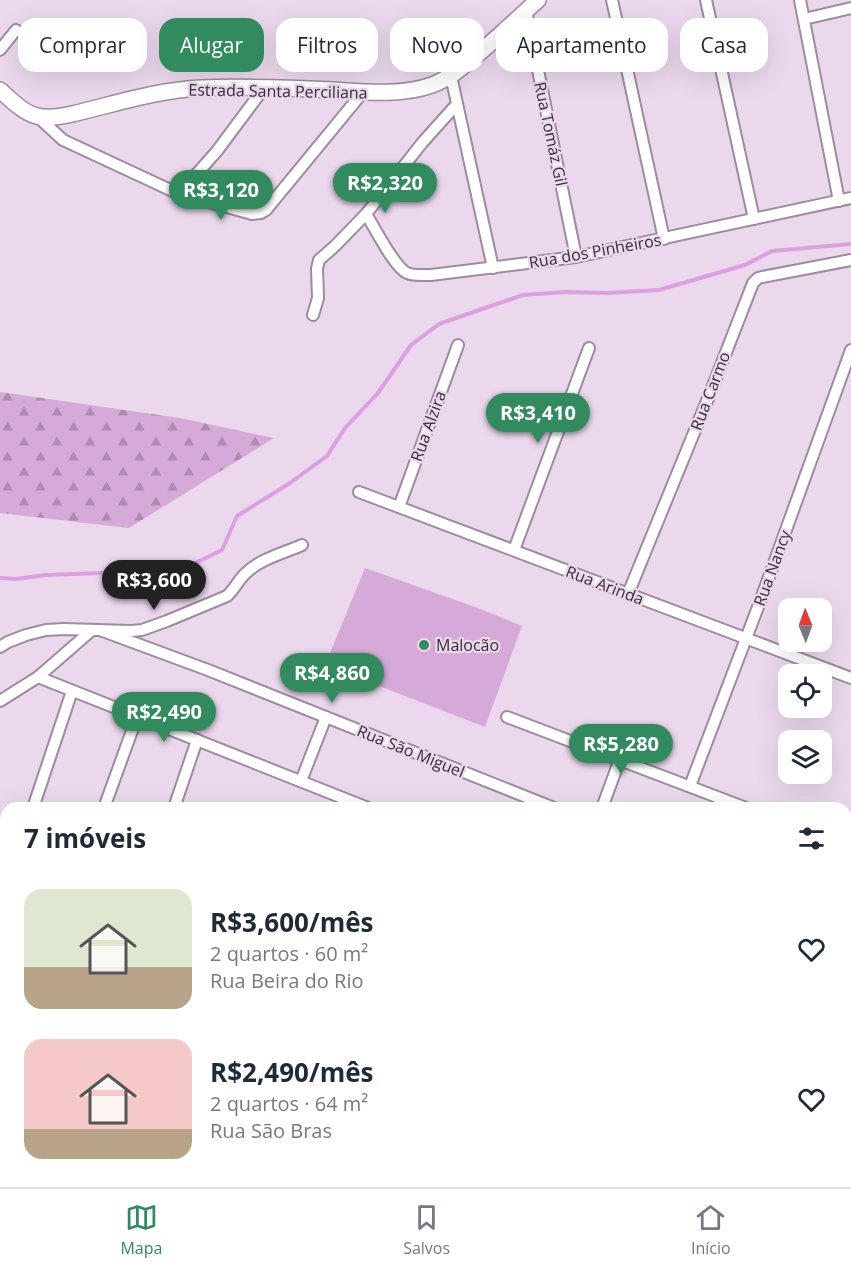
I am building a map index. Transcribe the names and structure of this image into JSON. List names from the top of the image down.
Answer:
{
  "streets": {
    "street": [
      "Estrada Santa Perciliana",
      "Rua Tomáz Gil",
      "Rua dos Pinheiros",
      "Rua Carmo",
      "Rua Alzira",
      "Rua Nancy",
      "Rua Arinda",
      "Rua São Miguel"
    ]
  },
  "crossings": [
    ["Estrada Santa Perciliana", "Rua Tomáz Gil"],
    ["Rua Tomáz Gil", "Rua dos Pinheiros"],
    ["Rua Carmo", "Rua Arinda"],
    ["Rua Alzira", "Rua Arinda"],
    ["Rua Nancy", "Rua Arinda"]
  ],
  "places": ["Malocão"],
  "north": "top",
  "page": {
    "chip": [
      "Comprar",
      "Alugar",
      "Filtros",
      "Novo",
      "Apartamento",
      "Casa"
    ],
    "price": [
      "R$2,320",
      "R$3,120",
      "R$3,410",
      "R$3,600",
      "R$4,860",
      "R$2,490",
      "R$5,280"
    ],
    "heading": "7 imóveis",
    "list": [
      {
        "name": "R$3,600/mês",
        "note": "2 quartos · 60 m² · Rua Beira do Rio"
      },
      {
        "name": "R$2,490/mês",
        "note": "2 quartos · 64 m² · Rua São Bras"
      }
    ],
    "tabs": ["Mapa", "Salvos", "Início"]
  }
}
